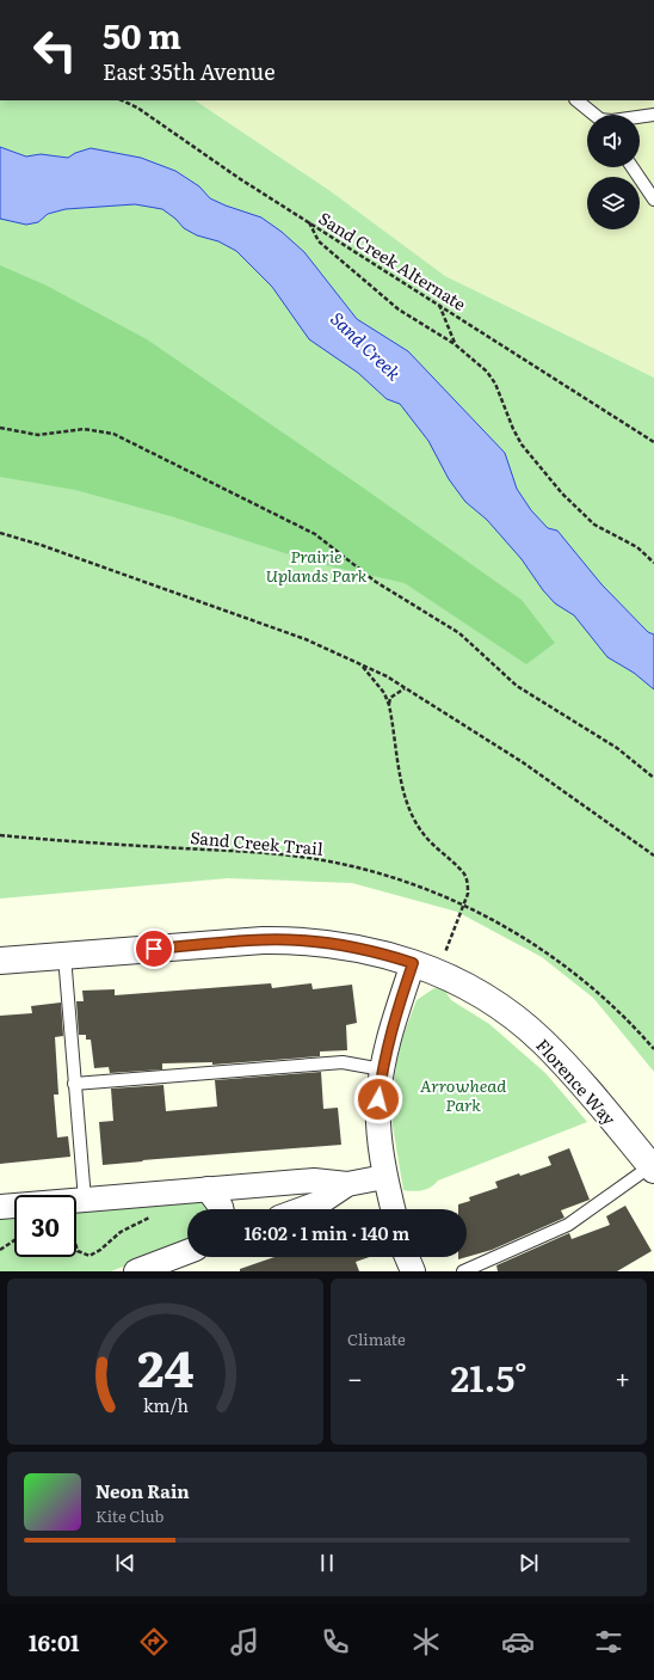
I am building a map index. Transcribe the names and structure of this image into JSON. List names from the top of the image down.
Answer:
{
  "streets": {
    "street": ["Florence Way"],
    "path": ["Sand Creek Alternate", "Sand Creek Trail"]
  },
  "water": ["Sand Creek"],
  "parks": ["Prairie Uplands Park", "Arrowhead Park"],
  "page": {
    "turn": ["50 m", "East 35th Avenue"],
    "limit": "30",
    "trip": "16:02 · 1 min · 140 m",
    "tile": "Climate",
    "heat": ["−", "21.5°", "+"],
    "song": ["Neon Rain", "Kite Club"],
    "tabs": "16:01",
    "gauge": ["24", "km/h"]
  }
}
